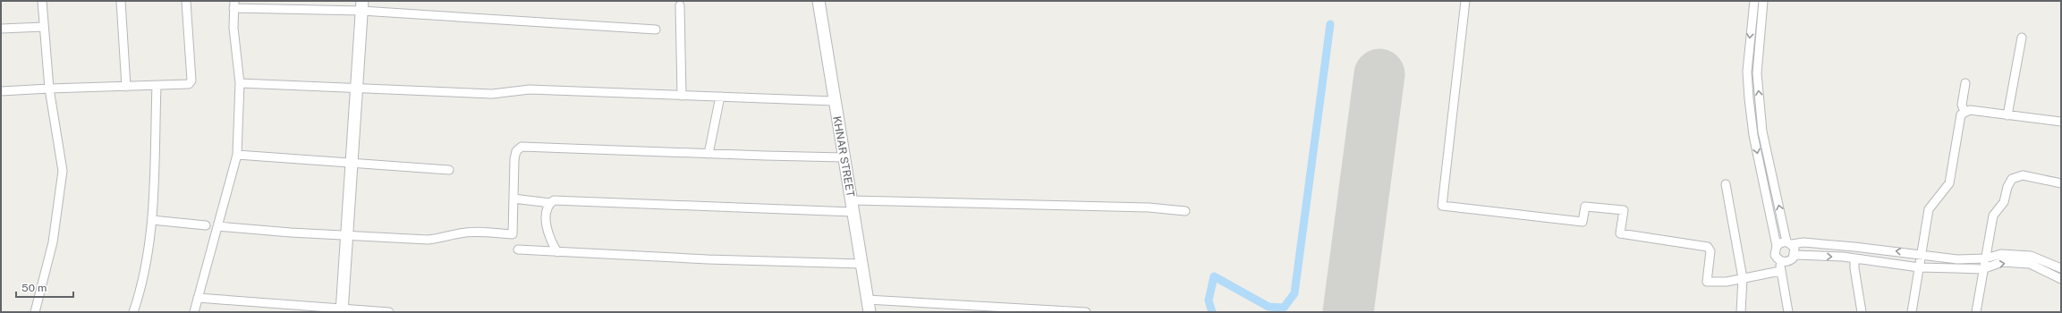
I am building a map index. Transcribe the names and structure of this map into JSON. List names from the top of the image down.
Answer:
{
  "streets": {
    "street": ["KHNAR STREET"]
  },
  "scale_bar": "50 m"
}
